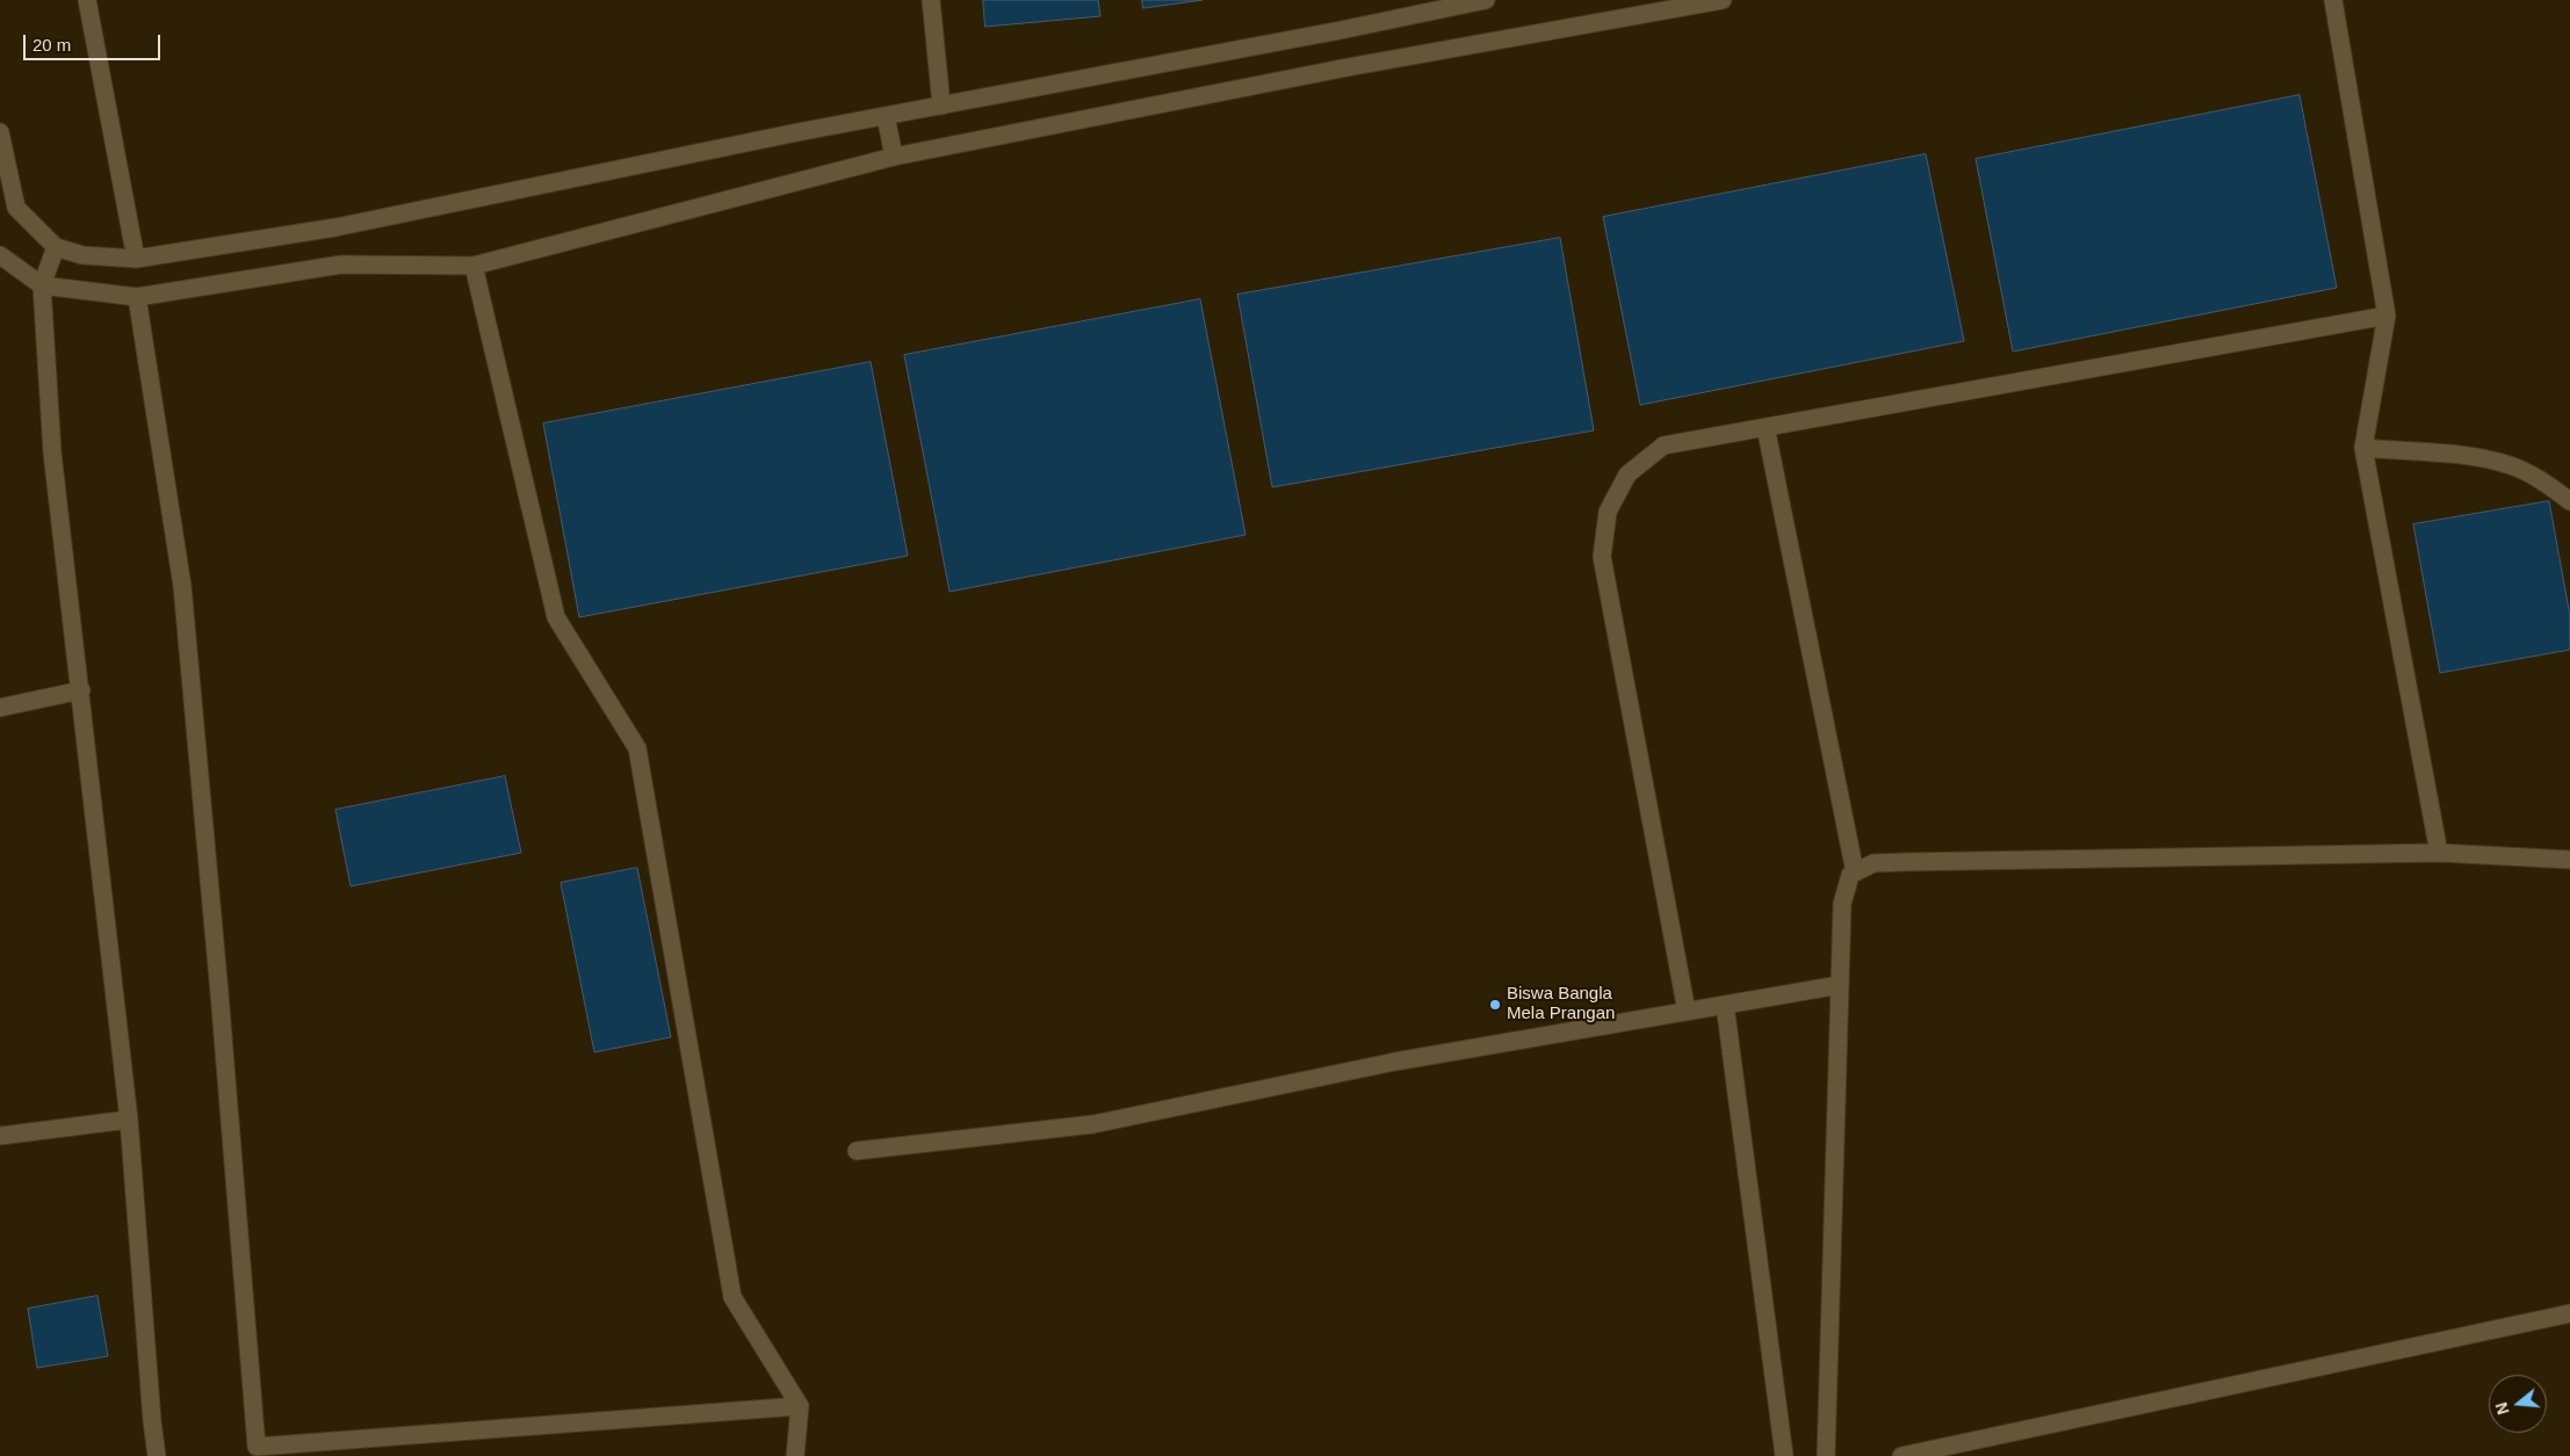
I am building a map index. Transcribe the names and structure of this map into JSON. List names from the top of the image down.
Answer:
{
  "places": ["Biswa Bangla Mela Prangan"],
  "scale_bar": "20 m",
  "north": "left"
}
